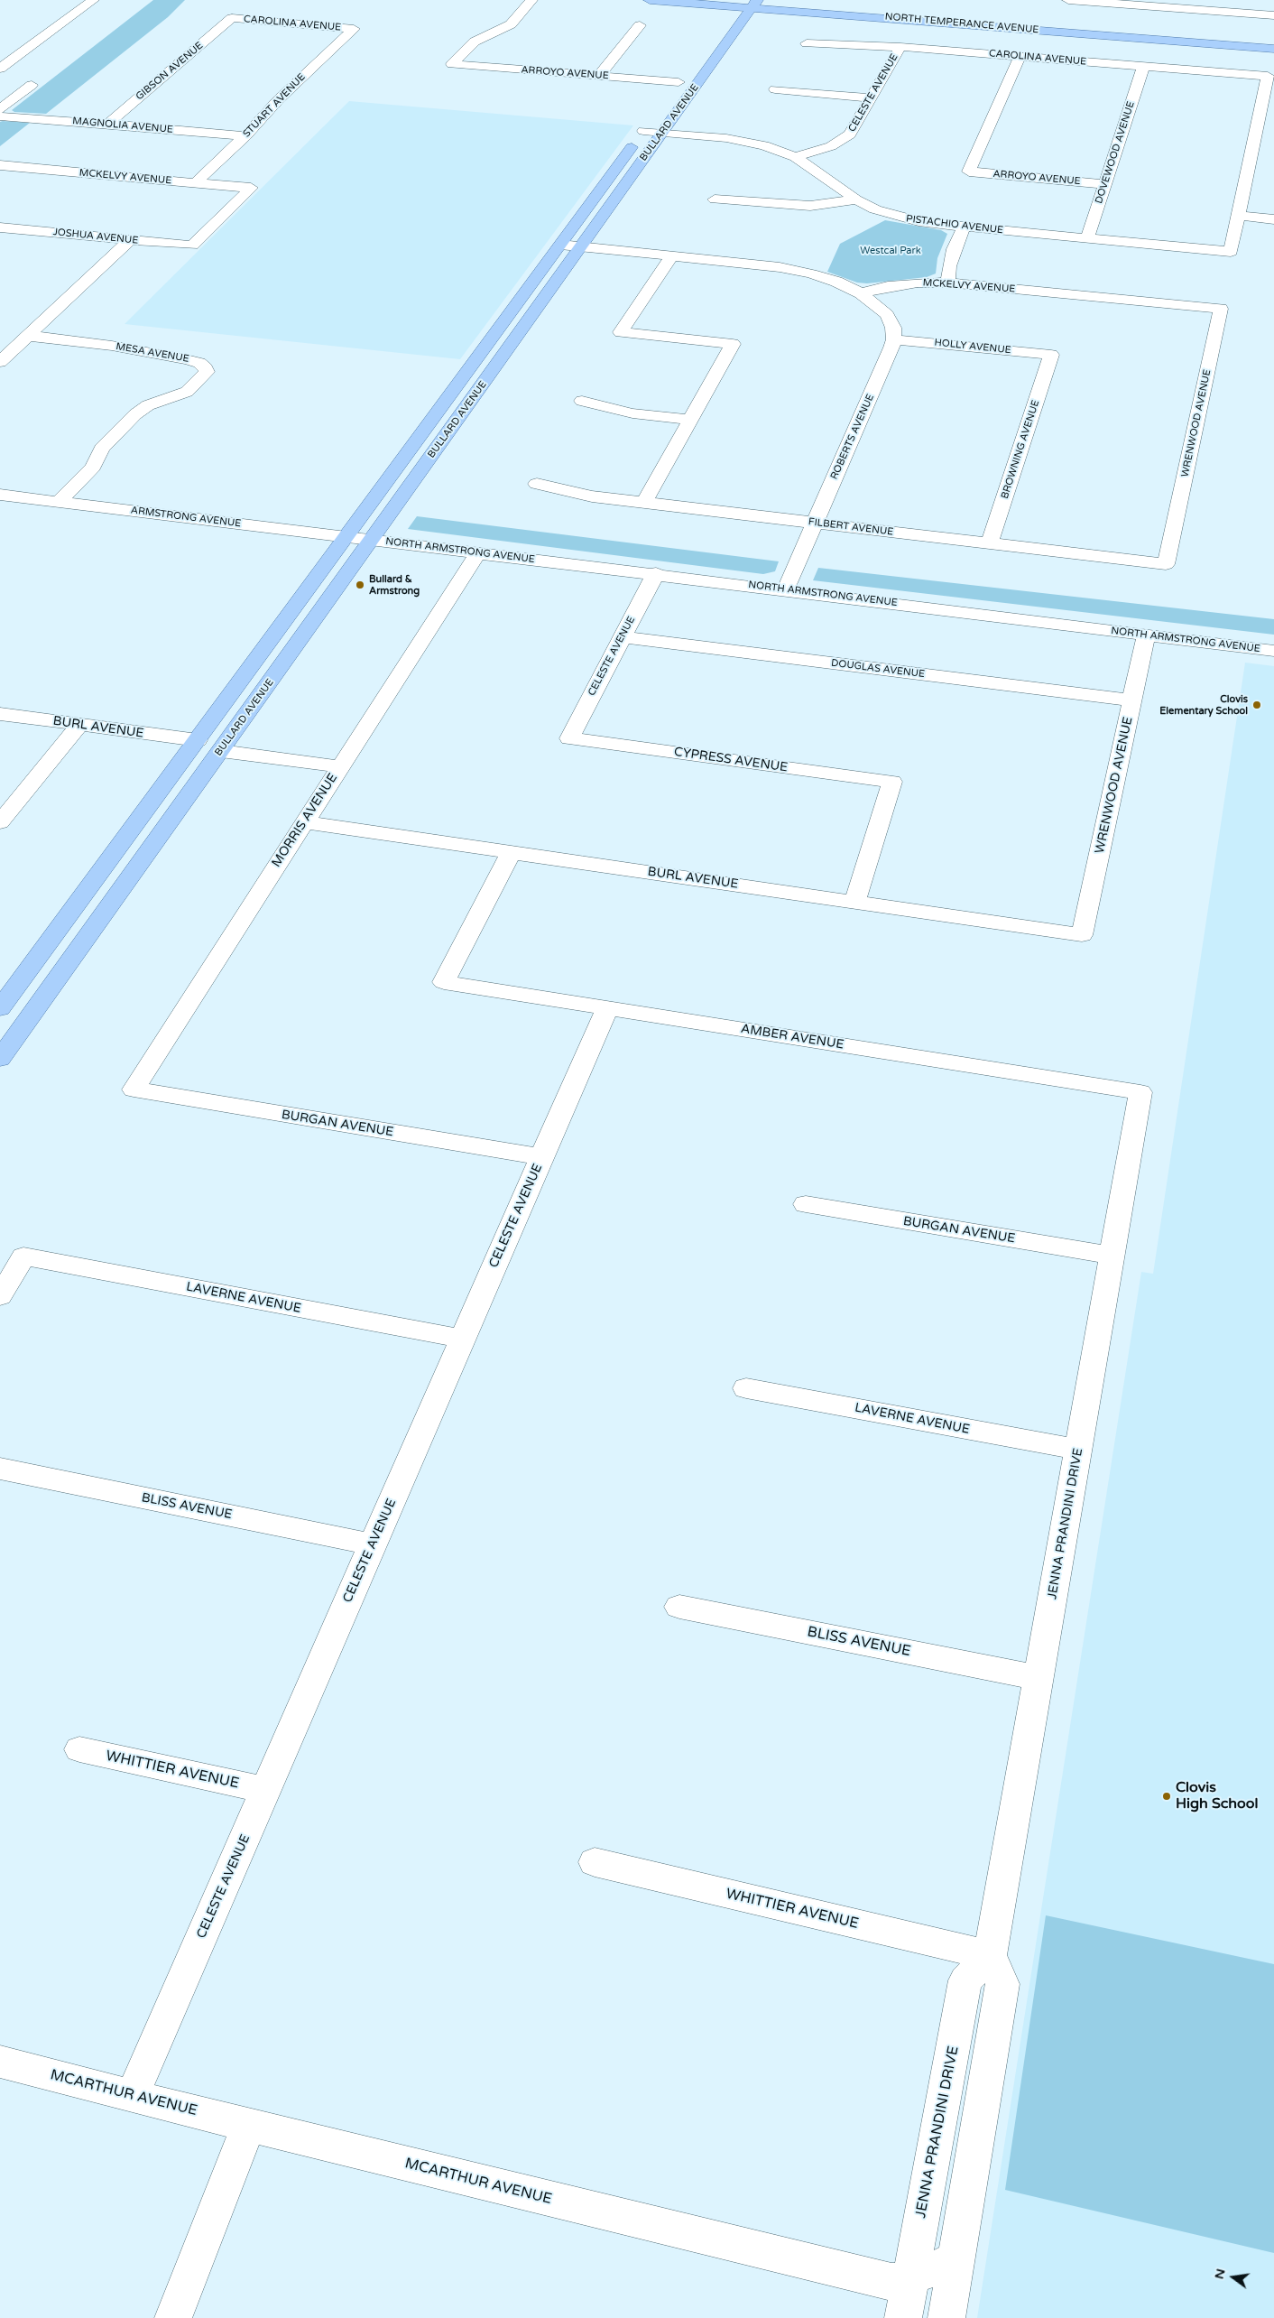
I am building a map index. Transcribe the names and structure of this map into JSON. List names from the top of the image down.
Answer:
{
  "streets": {
    "main road": ["NORTH TEMPERANCE AVENUE", "BULLARD AVENUE"],
    "street": [
      "CAROLINA AVENUE",
      "GIBSON AVENUE",
      "ARROYO AVENUE",
      "CELESTE AVENUE",
      "STUART AVENUE",
      "MAGNOLIA AVENUE",
      "DOVEWOOD AVENUE",
      "MCKELVY AVENUE",
      "PISTACHIO AVENUE",
      "JOSHUA AVENUE",
      "HOLLY AVENUE",
      "MESA AVENUE",
      "WRENWOOD AVENUE",
      "ROBERTS AVENUE",
      "BROWNING AVENUE",
      "ARMSTRONG AVENUE",
      "FILBERT AVENUE",
      "NORTH ARMSTRONG AVENUE",
      "DOUGLAS AVENUE",
      "BURL AVENUE",
      "CYPRESS AVENUE",
      "MORRIS AVENUE",
      "AMBER AVENUE",
      "BURGAN AVENUE",
      "LAVERNE AVENUE",
      "BLISS AVENUE",
      "JENNA PRANDINI DRIVE",
      "WHITTIER AVENUE",
      "MCARTHUR AVENUE"
    ]
  },
  "crossings": [
    ["CAROLINA AVENUE", "GIBSON AVENUE"],
    ["CAROLINA AVENUE", "ARROYO AVENUE"],
    ["CAROLINA AVENUE", "CELESTE AVENUE"],
    ["CAROLINA AVENUE", "STUART AVENUE"],
    ["CAROLINA AVENUE", "DOVEWOOD AVENUE"],
    ["CAROLINA AVENUE", "PISTACHIO AVENUE"],
    ["NORTH TEMPERANCE AVENUE", "BULLARD AVENUE"],
    ["GIBSON AVENUE", "MAGNOLIA AVENUE"],
    ["ARROYO AVENUE", "BULLARD AVENUE"],
    ["ARROYO AVENUE", "DOVEWOOD AVENUE"],
    ["CELESTE AVENUE", "PISTACHIO AVENUE"],
    ["CELESTE AVENUE", "NORTH ARMSTRONG AVENUE"],
    ["CELESTE AVENUE", "DOUGLAS AVENUE"],
    ["CELESTE AVENUE", "CYPRESS AVENUE"],
    ["CELESTE AVENUE", "AMBER AVENUE"],
    ["CELESTE AVENUE", "BURGAN AVENUE"],
    ["CELESTE AVENUE", "LAVERNE AVENUE"],
    ["CELESTE AVENUE", "BLISS AVENUE"],
    ["CELESTE AVENUE", "WHITTIER AVENUE"],
    ["CELESTE AVENUE", "MCARTHUR AVENUE"],
    ["STUART AVENUE", "MAGNOLIA AVENUE"],
    ["STUART AVENUE", "MCKELVY AVENUE"],
    ["BULLARD AVENUE", "PISTACHIO AVENUE"],
    ["BULLARD AVENUE", "ARMSTRONG AVENUE"],
    ["BULLARD AVENUE", "NORTH ARMSTRONG AVENUE"],
    ["BULLARD AVENUE", "BURL AVENUE"],
    ["DOVEWOOD AVENUE", "PISTACHIO AVENUE"],
    ["MCKELVY AVENUE", "JOSHUA AVENUE"],
    ["MCKELVY AVENUE", "WRENWOOD AVENUE"],
    ["HOLLY AVENUE", "ROBERTS AVENUE"],
    ["HOLLY AVENUE", "BROWNING AVENUE"],
    ["MESA AVENUE", "ARMSTRONG AVENUE"],
    ["WRENWOOD AVENUE", "FILBERT AVENUE"],
    ["WRENWOOD AVENUE", "NORTH ARMSTRONG AVENUE"],
    ["WRENWOOD AVENUE", "DOUGLAS AVENUE"],
    ["WRENWOOD AVENUE", "BURL AVENUE"],
    ["ROBERTS AVENUE", "FILBERT AVENUE"],
    ["ROBERTS AVENUE", "NORTH ARMSTRONG AVENUE"],
    ["BROWNING AVENUE", "FILBERT AVENUE"],
    ["ARMSTRONG AVENUE", "NORTH ARMSTRONG AVENUE"],
    ["NORTH ARMSTRONG AVENUE", "MORRIS AVENUE"],
    ["BURL AVENUE", "CYPRESS AVENUE"],
    ["BURL AVENUE", "MORRIS AVENUE"],
    ["BURL AVENUE", "AMBER AVENUE"],
    ["MORRIS AVENUE", "BURGAN AVENUE"],
    ["AMBER AVENUE", "JENNA PRANDINI DRIVE"],
    ["BURGAN AVENUE", "JENNA PRANDINI DRIVE"],
    ["LAVERNE AVENUE", "JENNA PRANDINI DRIVE"],
    ["BLISS AVENUE", "JENNA PRANDINI DRIVE"],
    ["JENNA PRANDINI DRIVE", "WHITTIER AVENUE"],
    ["JENNA PRANDINI DRIVE", "MCARTHUR AVENUE"]
  ],
  "parks": ["Westcal Park"],
  "places": ["Bullard & Armstrong", "Clovis Elementary School", "Clovis High School"],
  "north": "left"
}
